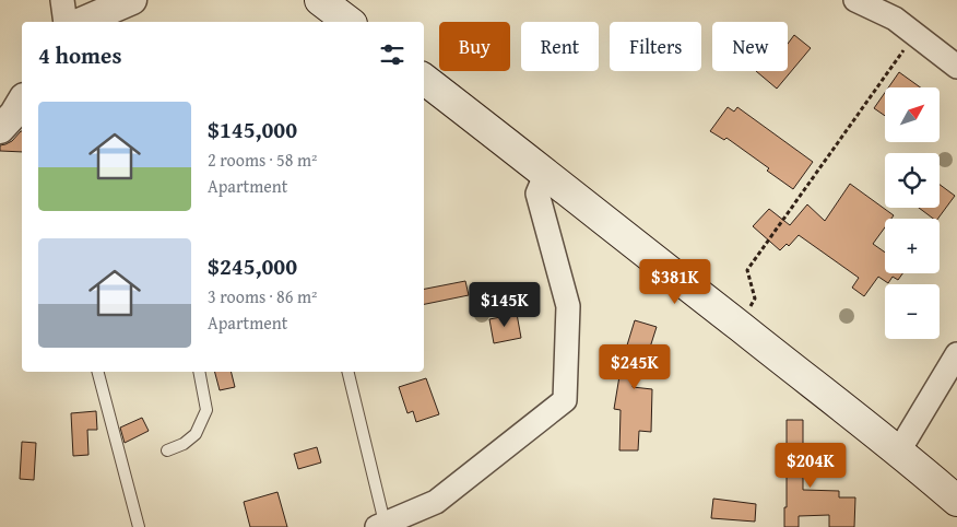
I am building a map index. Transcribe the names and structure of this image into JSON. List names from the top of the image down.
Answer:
{
  "north": "top right",
  "page": {
    "chip": [
      "Buy",
      "Rent",
      "Filters",
      "New"
    ],
    "heading": "4 homes",
    "map_buttons": ["+", "−"],
    "list": [
      {
        "name": "$145,000",
        "note": "2 rooms · 58 m² · Apartment"
      },
      {
        "name": "$245,000",
        "note": "3 rooms · 86 m² · Apartment"
      }
    ],
    "price": [
      "$381K",
      "$145K",
      "$245K",
      "$204K"
    ]
  }
}
